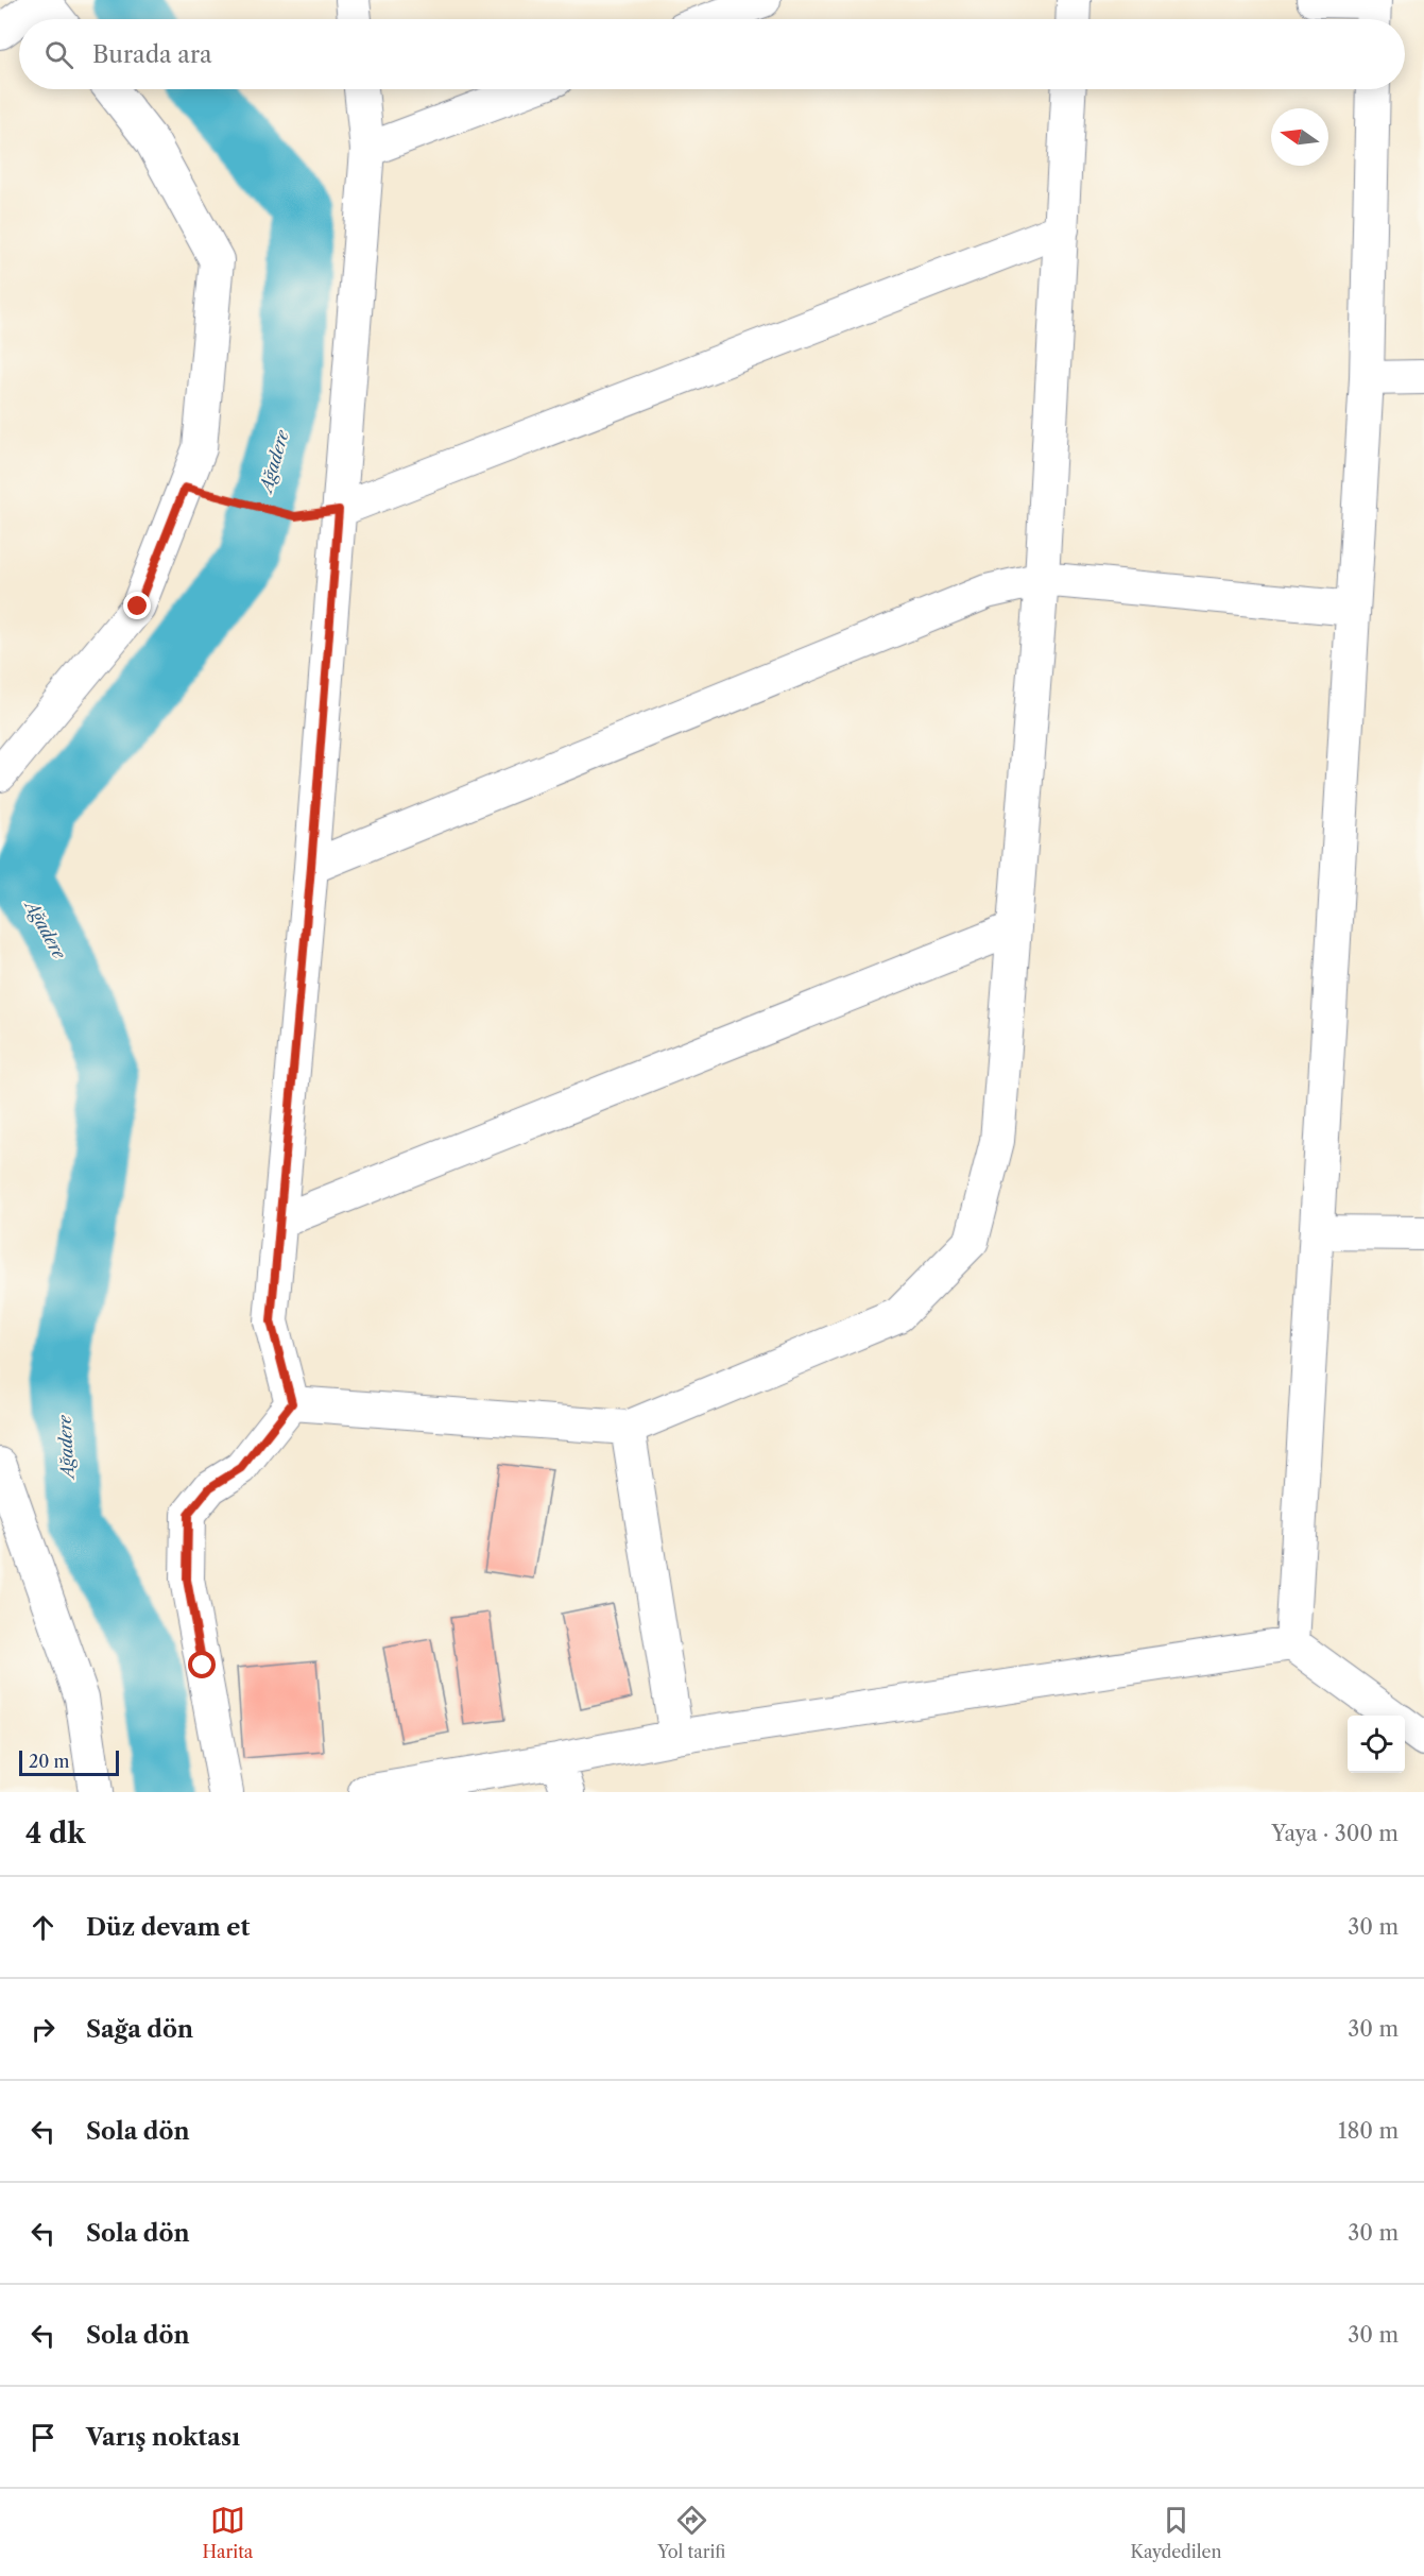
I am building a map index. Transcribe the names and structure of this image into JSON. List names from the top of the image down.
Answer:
{
  "water": ["Ağadere"],
  "scale_bar": "20 m",
  "north": "left",
  "page": {
    "search": "Burada ara",
    "scale": "20 m",
    "heading": ["4 dk", "Yaya · 300 m"],
    "list": [
      ["Düz devam et", "30 m"],
      ["Sağa dön", "30 m"],
      ["Sola dön", "180 m"],
      ["Sola dön", "30 m"],
      ["Sola dön", "30 m"],
      "Varış noktası"
    ],
    "nav": ["Harita", "Yol tarifi", "Kaydedilen"]
  }
}
